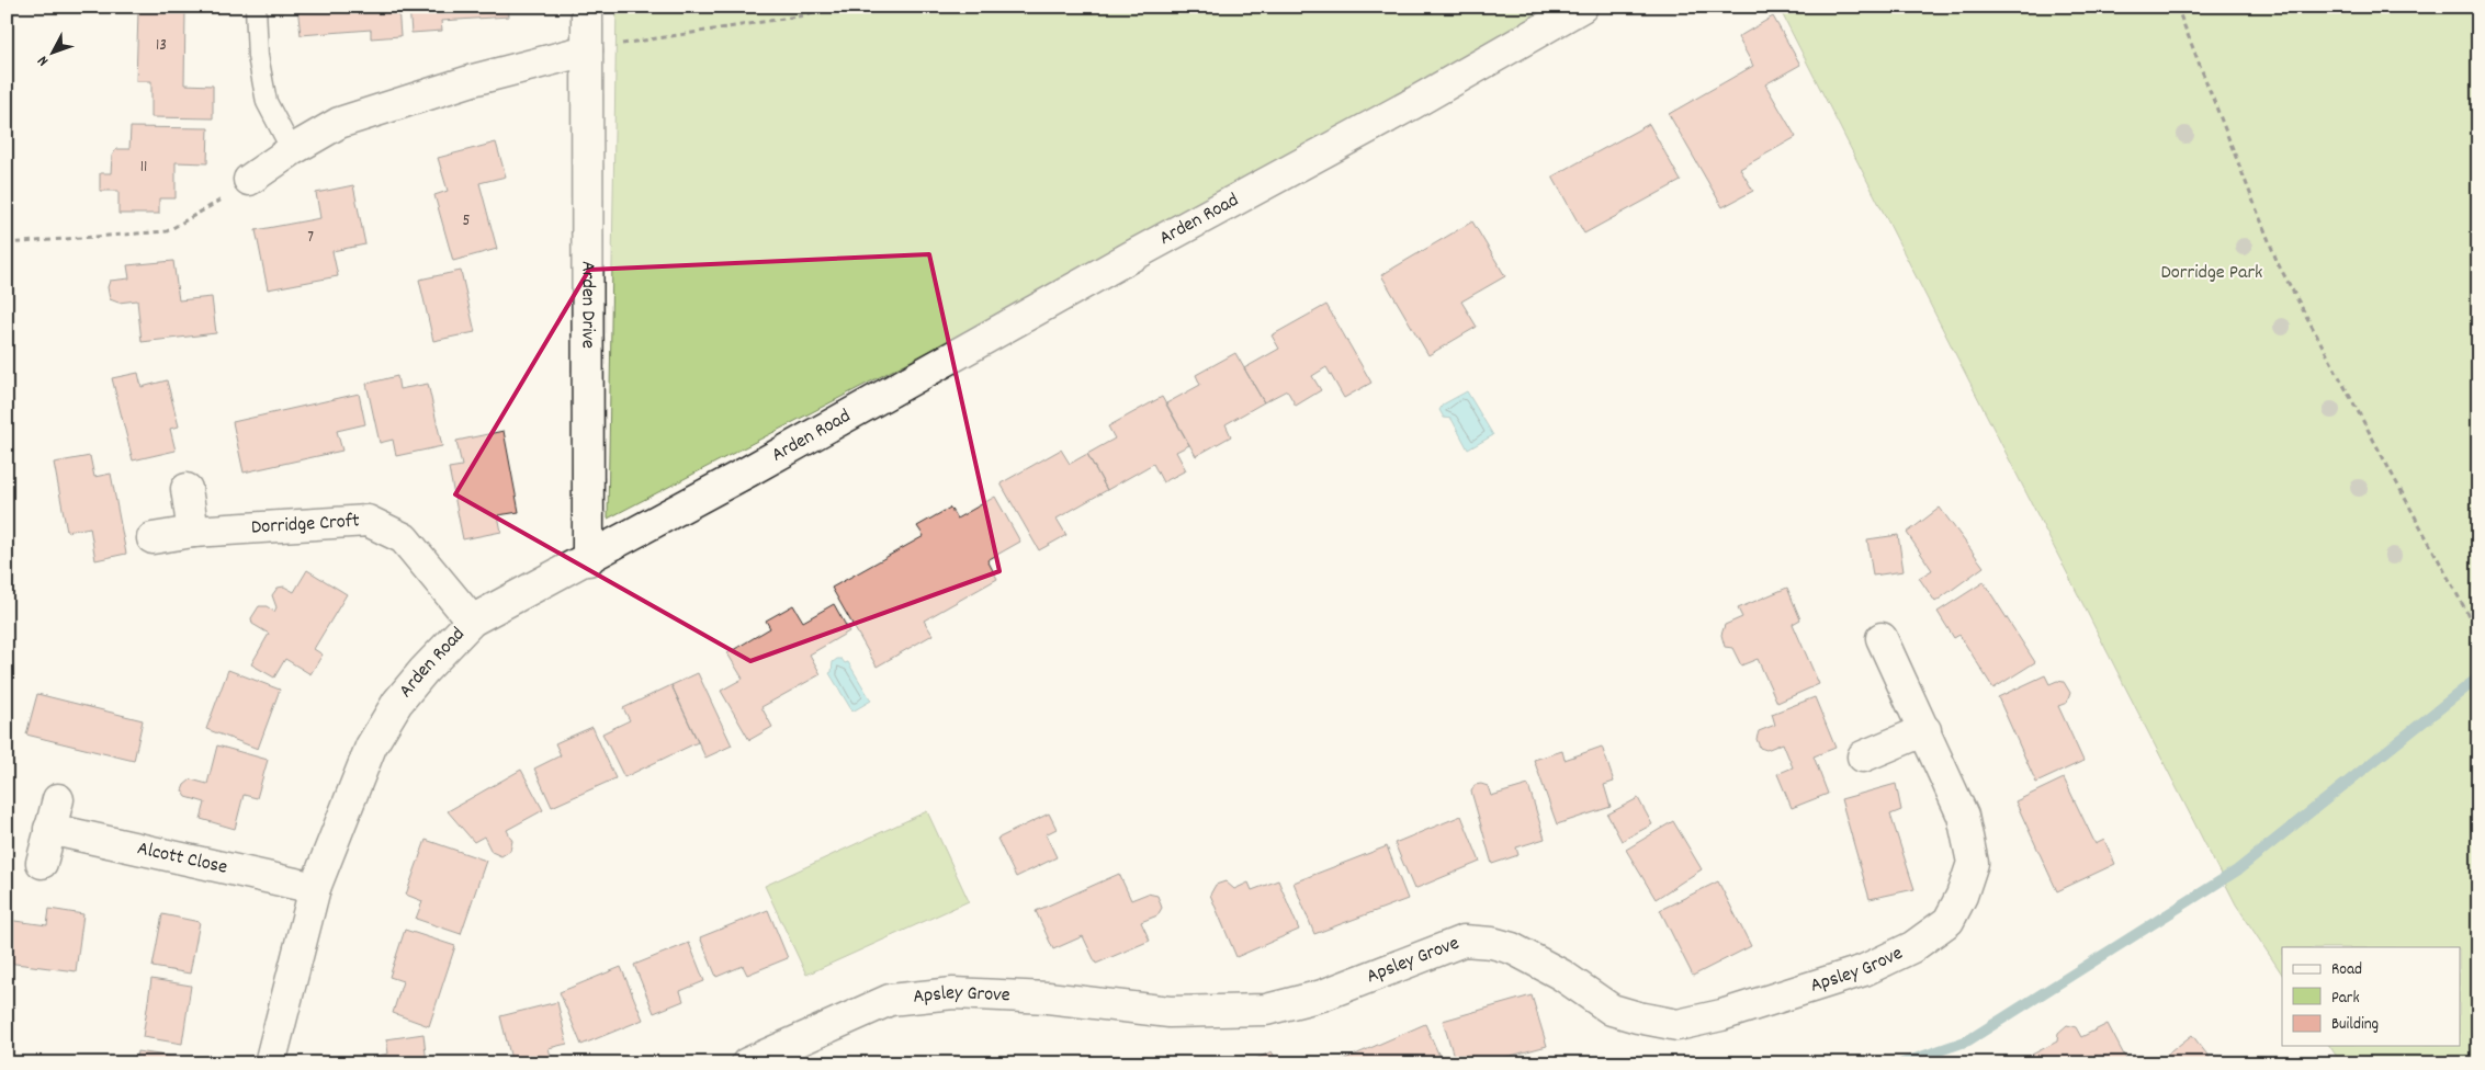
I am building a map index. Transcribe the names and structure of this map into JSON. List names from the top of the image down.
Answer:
{
  "streets": {
    "street": [
      "Arden Road",
      "Arden Drive",
      "Dorridge Croft",
      "Alcott Close",
      "Apsley Grove"
    ]
  },
  "crossings": [
    ["Arden Road", "Arden Drive"],
    ["Arden Road", "Dorridge Croft"],
    ["Arden Road", "Alcott Close"]
  ],
  "parks": ["Dorridge Park"],
  "house_numbers": [
    "13",
    "11",
    "5",
    "7"
  ],
  "legend": ["Road", "Park", "Building"],
  "north": "bottom left"
}
